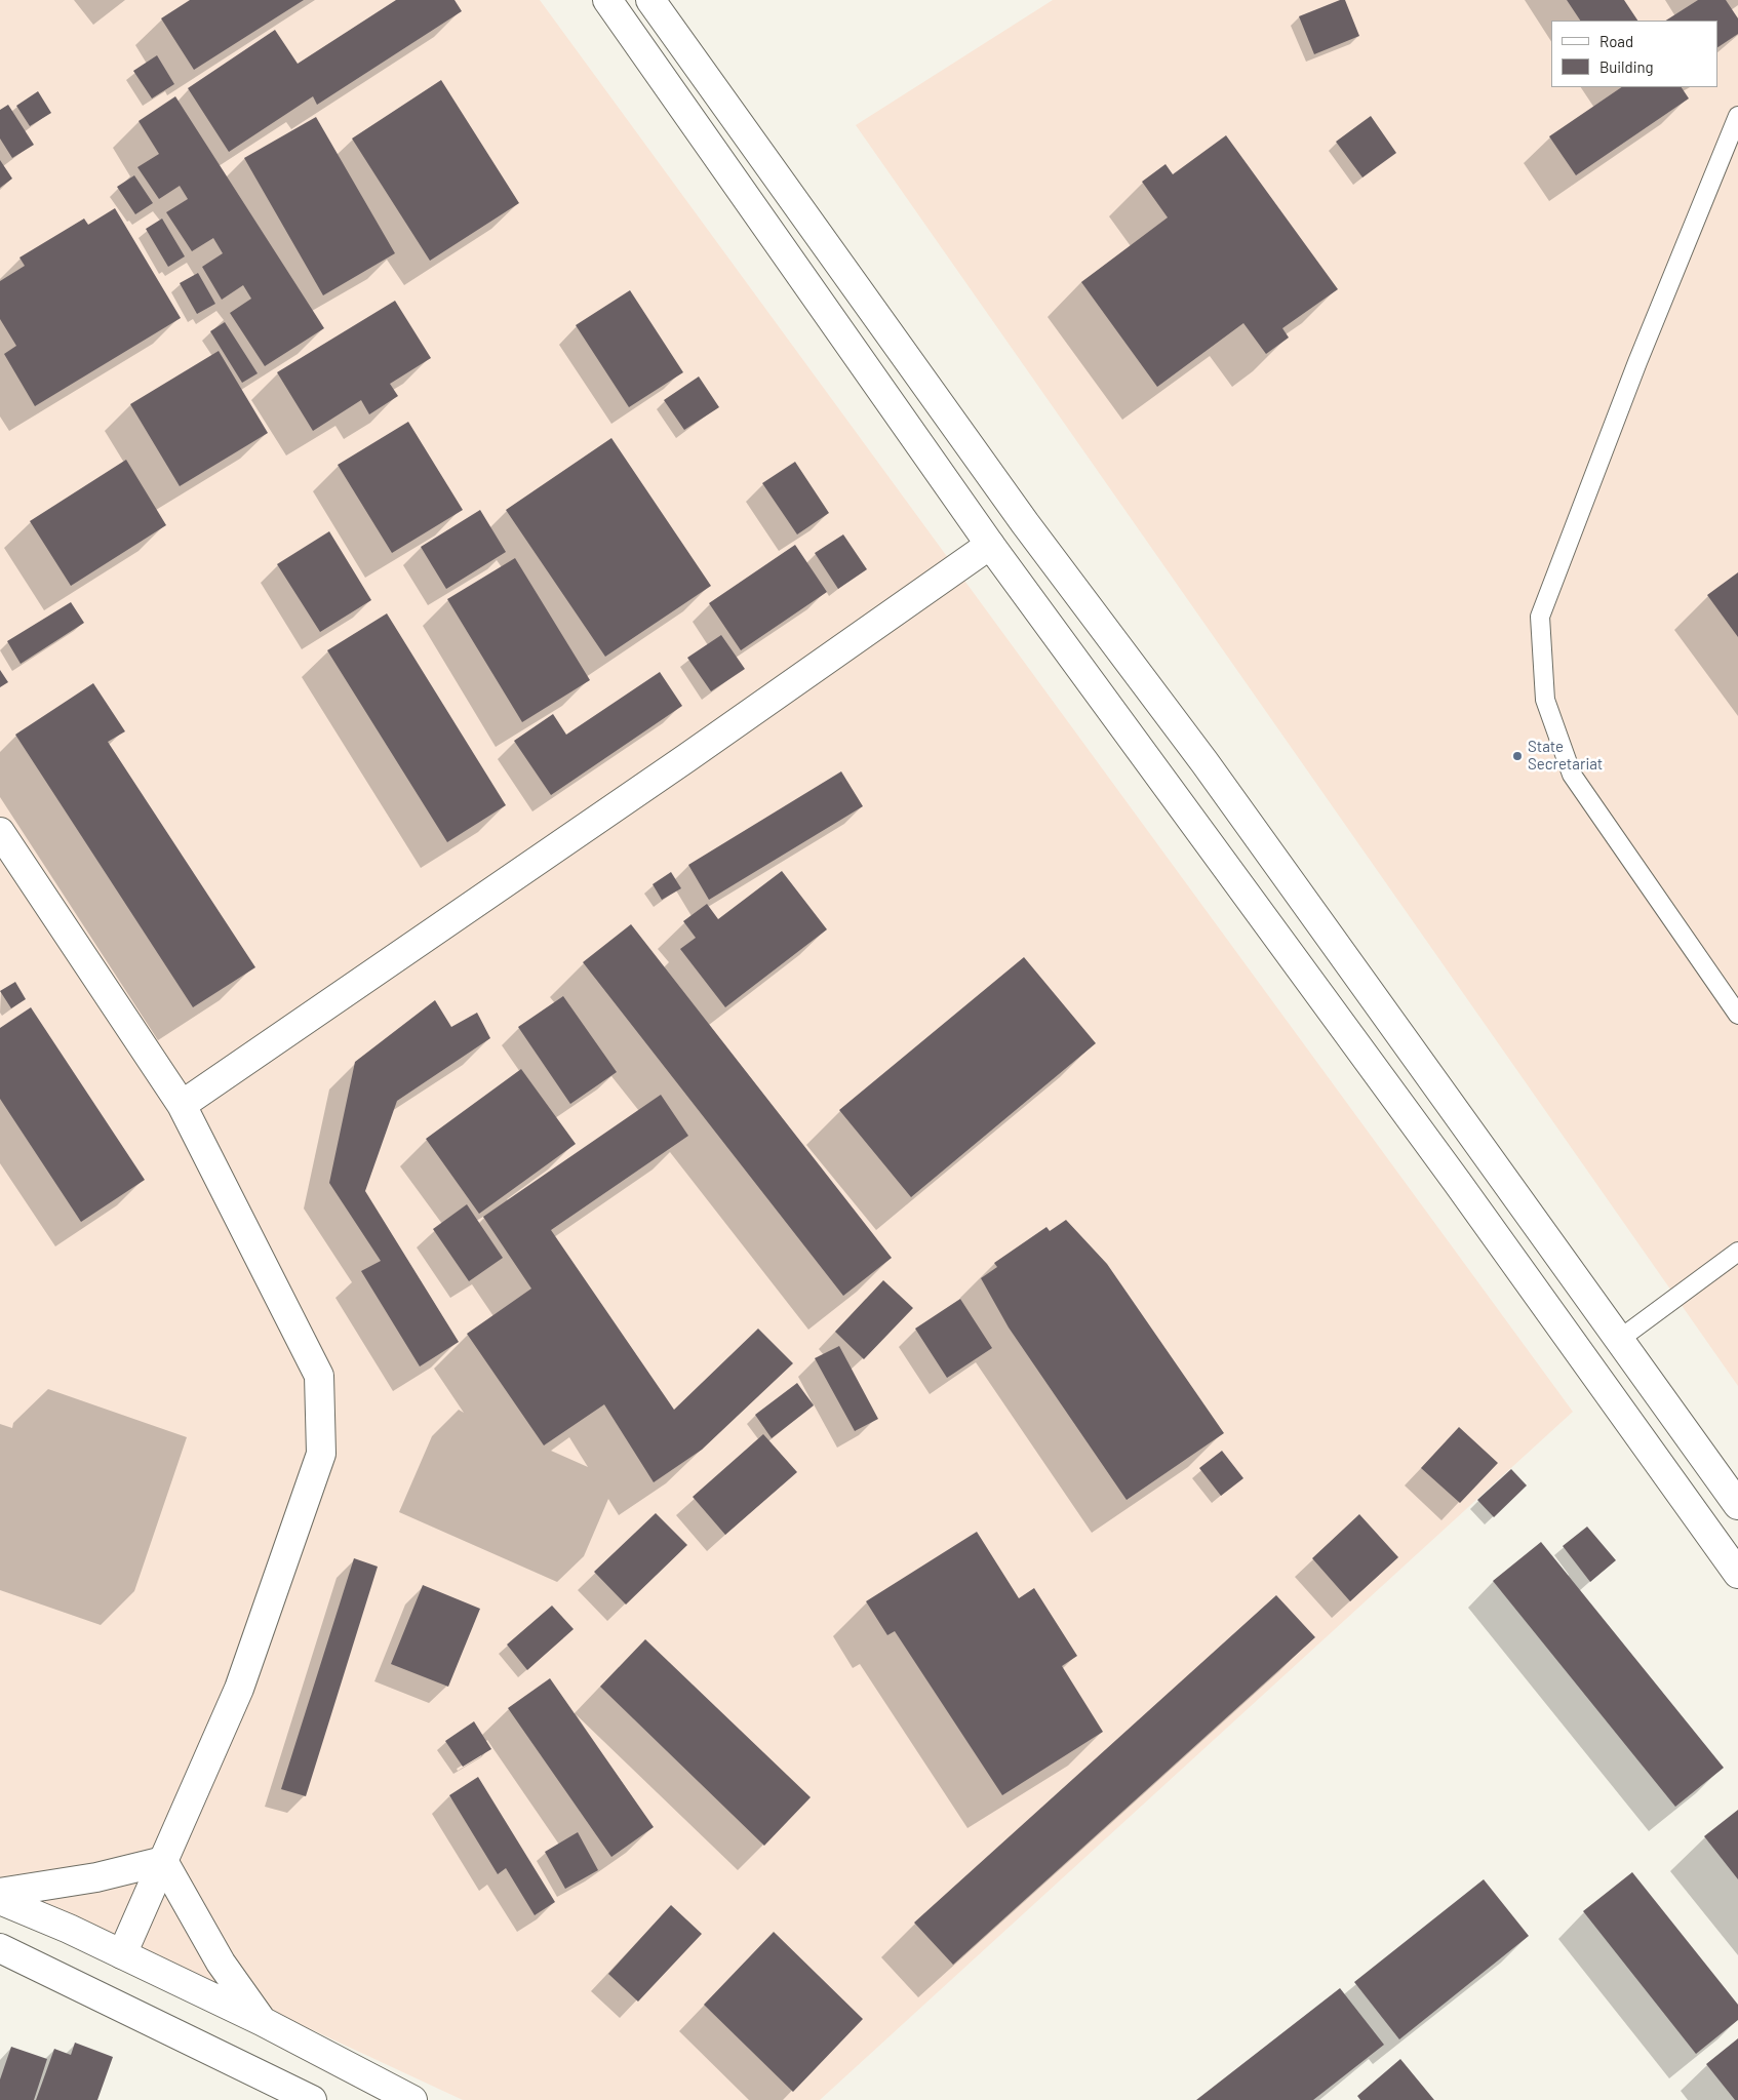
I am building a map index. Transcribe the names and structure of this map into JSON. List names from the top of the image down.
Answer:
{
  "places": ["State Secretariat"],
  "legend": ["Road", "Building"]
}
